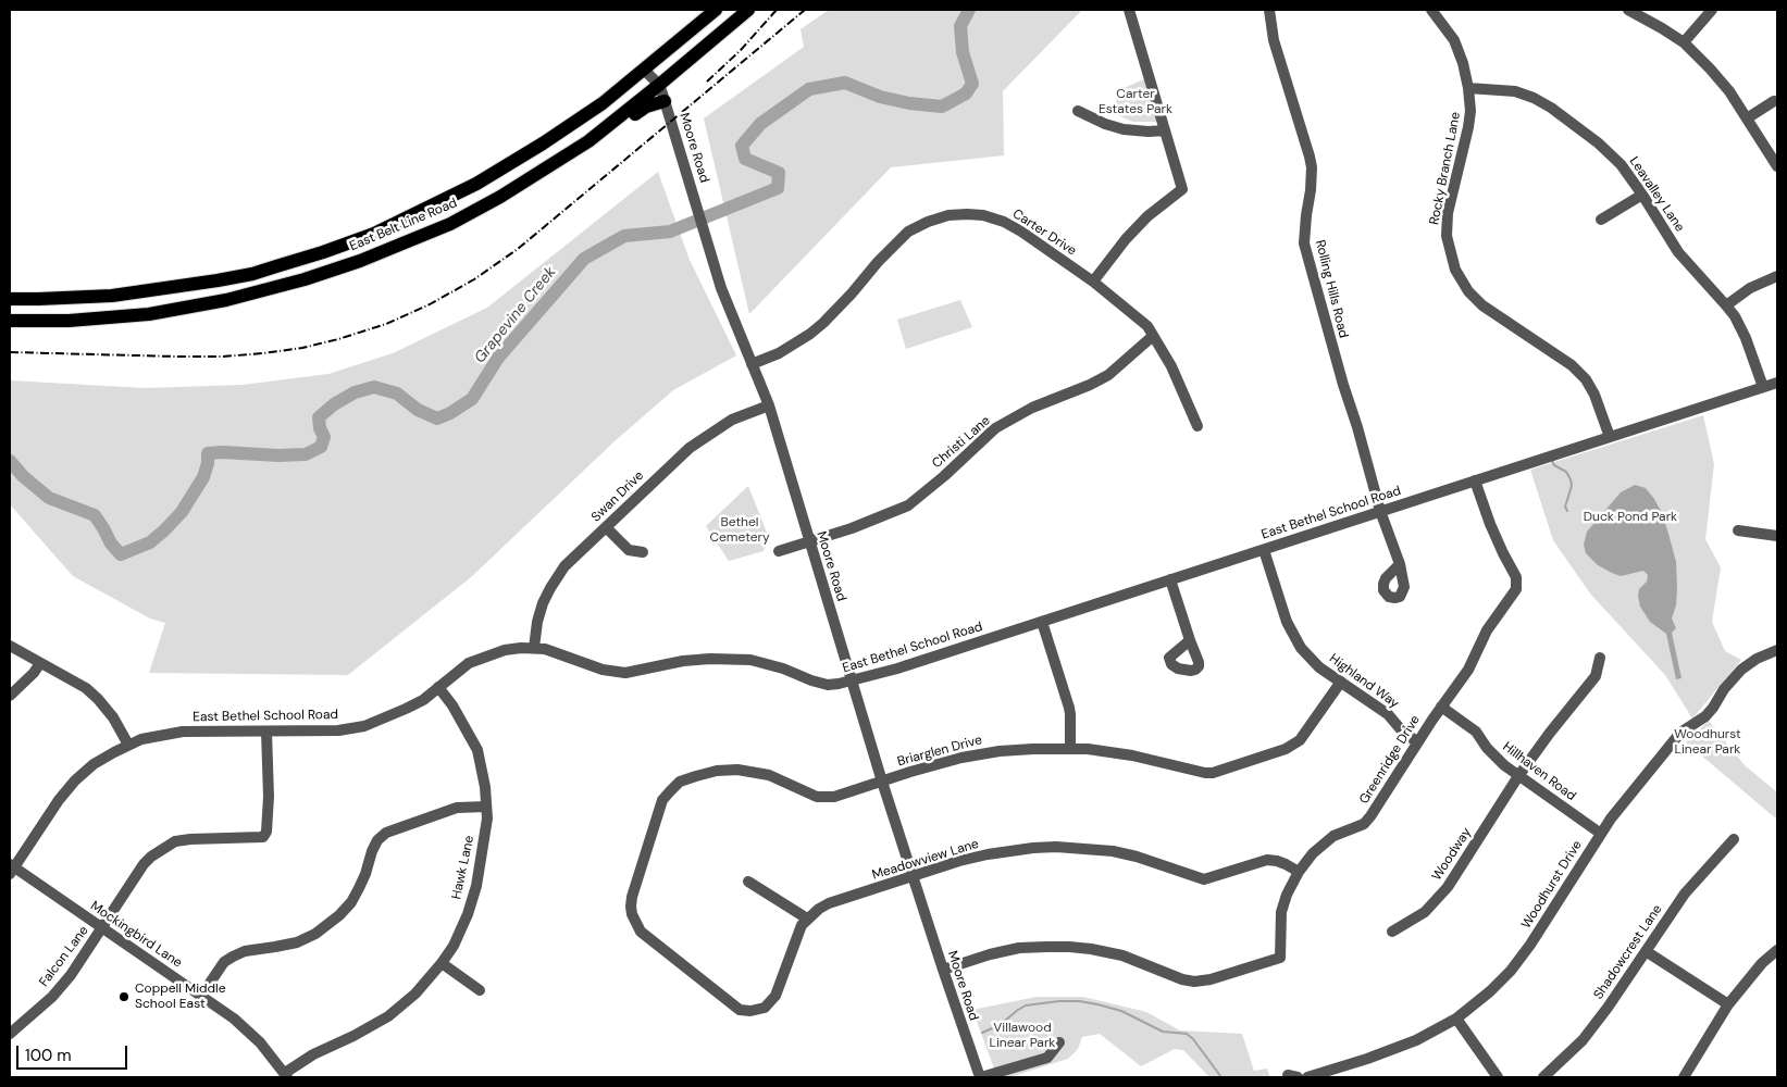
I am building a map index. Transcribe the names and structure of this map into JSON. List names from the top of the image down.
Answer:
{
  "streets": {
    "main road": ["East Belt Line Road"],
    "street": [
      "Moore Road",
      "Rocky Branch Lane",
      "Leavalley Lane",
      "Carter Drive",
      "Rolling Hills Road",
      "Christi Lane",
      "Swan Drive",
      "East Bethel School Road",
      "Highland Way",
      "Briarglen Drive",
      "Greenridge Drive",
      "Hillhaven Road",
      "Woodway",
      "Meadowview Lane",
      "Hawk Lane",
      "Woodhurst Drive",
      "Mockingbird Lane",
      "Shadowcrest Lane",
      "Falcon Lane"
    ]
  },
  "crossings": [
    ["Moore Road", "East Belt Line Road"],
    ["Moore Road", "Carter Drive"],
    ["Moore Road", "Christi Lane"],
    ["Moore Road", "Swan Drive"],
    ["Moore Road", "East Bethel School Road"],
    ["Moore Road", "Briarglen Drive"],
    ["Moore Road", "Greenridge Drive"],
    ["Moore Road", "Meadowview Lane"],
    ["Rocky Branch Lane", "Leavalley Lane"],
    ["Rocky Branch Lane", "East Bethel School Road"],
    ["Leavalley Lane", "East Bethel School Road"],
    ["Carter Drive", "Christi Lane"],
    ["Rolling Hills Road", "East Bethel School Road"],
    ["Swan Drive", "East Bethel School Road"],
    ["East Bethel School Road", "Highland Way"],
    ["East Bethel School Road", "Greenridge Drive"],
    ["East Bethel School Road", "Hawk Lane"],
    ["East Bethel School Road", "Mockingbird Lane"],
    ["East Bethel School Road", "Falcon Lane"],
    ["Highland Way", "Briarglen Drive"],
    ["Highland Way", "Greenridge Drive"],
    ["Briarglen Drive", "Meadowview Lane"],
    ["Greenridge Drive", "Hillhaven Road"],
    ["Greenridge Drive", "Meadowview Lane"],
    ["Hillhaven Road", "Woodway"],
    ["Hillhaven Road", "Woodhurst Drive"],
    ["Hawk Lane", "Mockingbird Lane"],
    ["Mockingbird Lane", "Falcon Lane"]
  ],
  "water": ["Grapevine Creek"],
  "parks": [
    "Carter Estates Park",
    "Duck Pond Park",
    "Bethel Cemetery",
    "Woodhurst Linear Park",
    "Villawood Linear Park"
  ],
  "places": ["Coppell Middle School East"],
  "scale_bar": "100 m"
}
